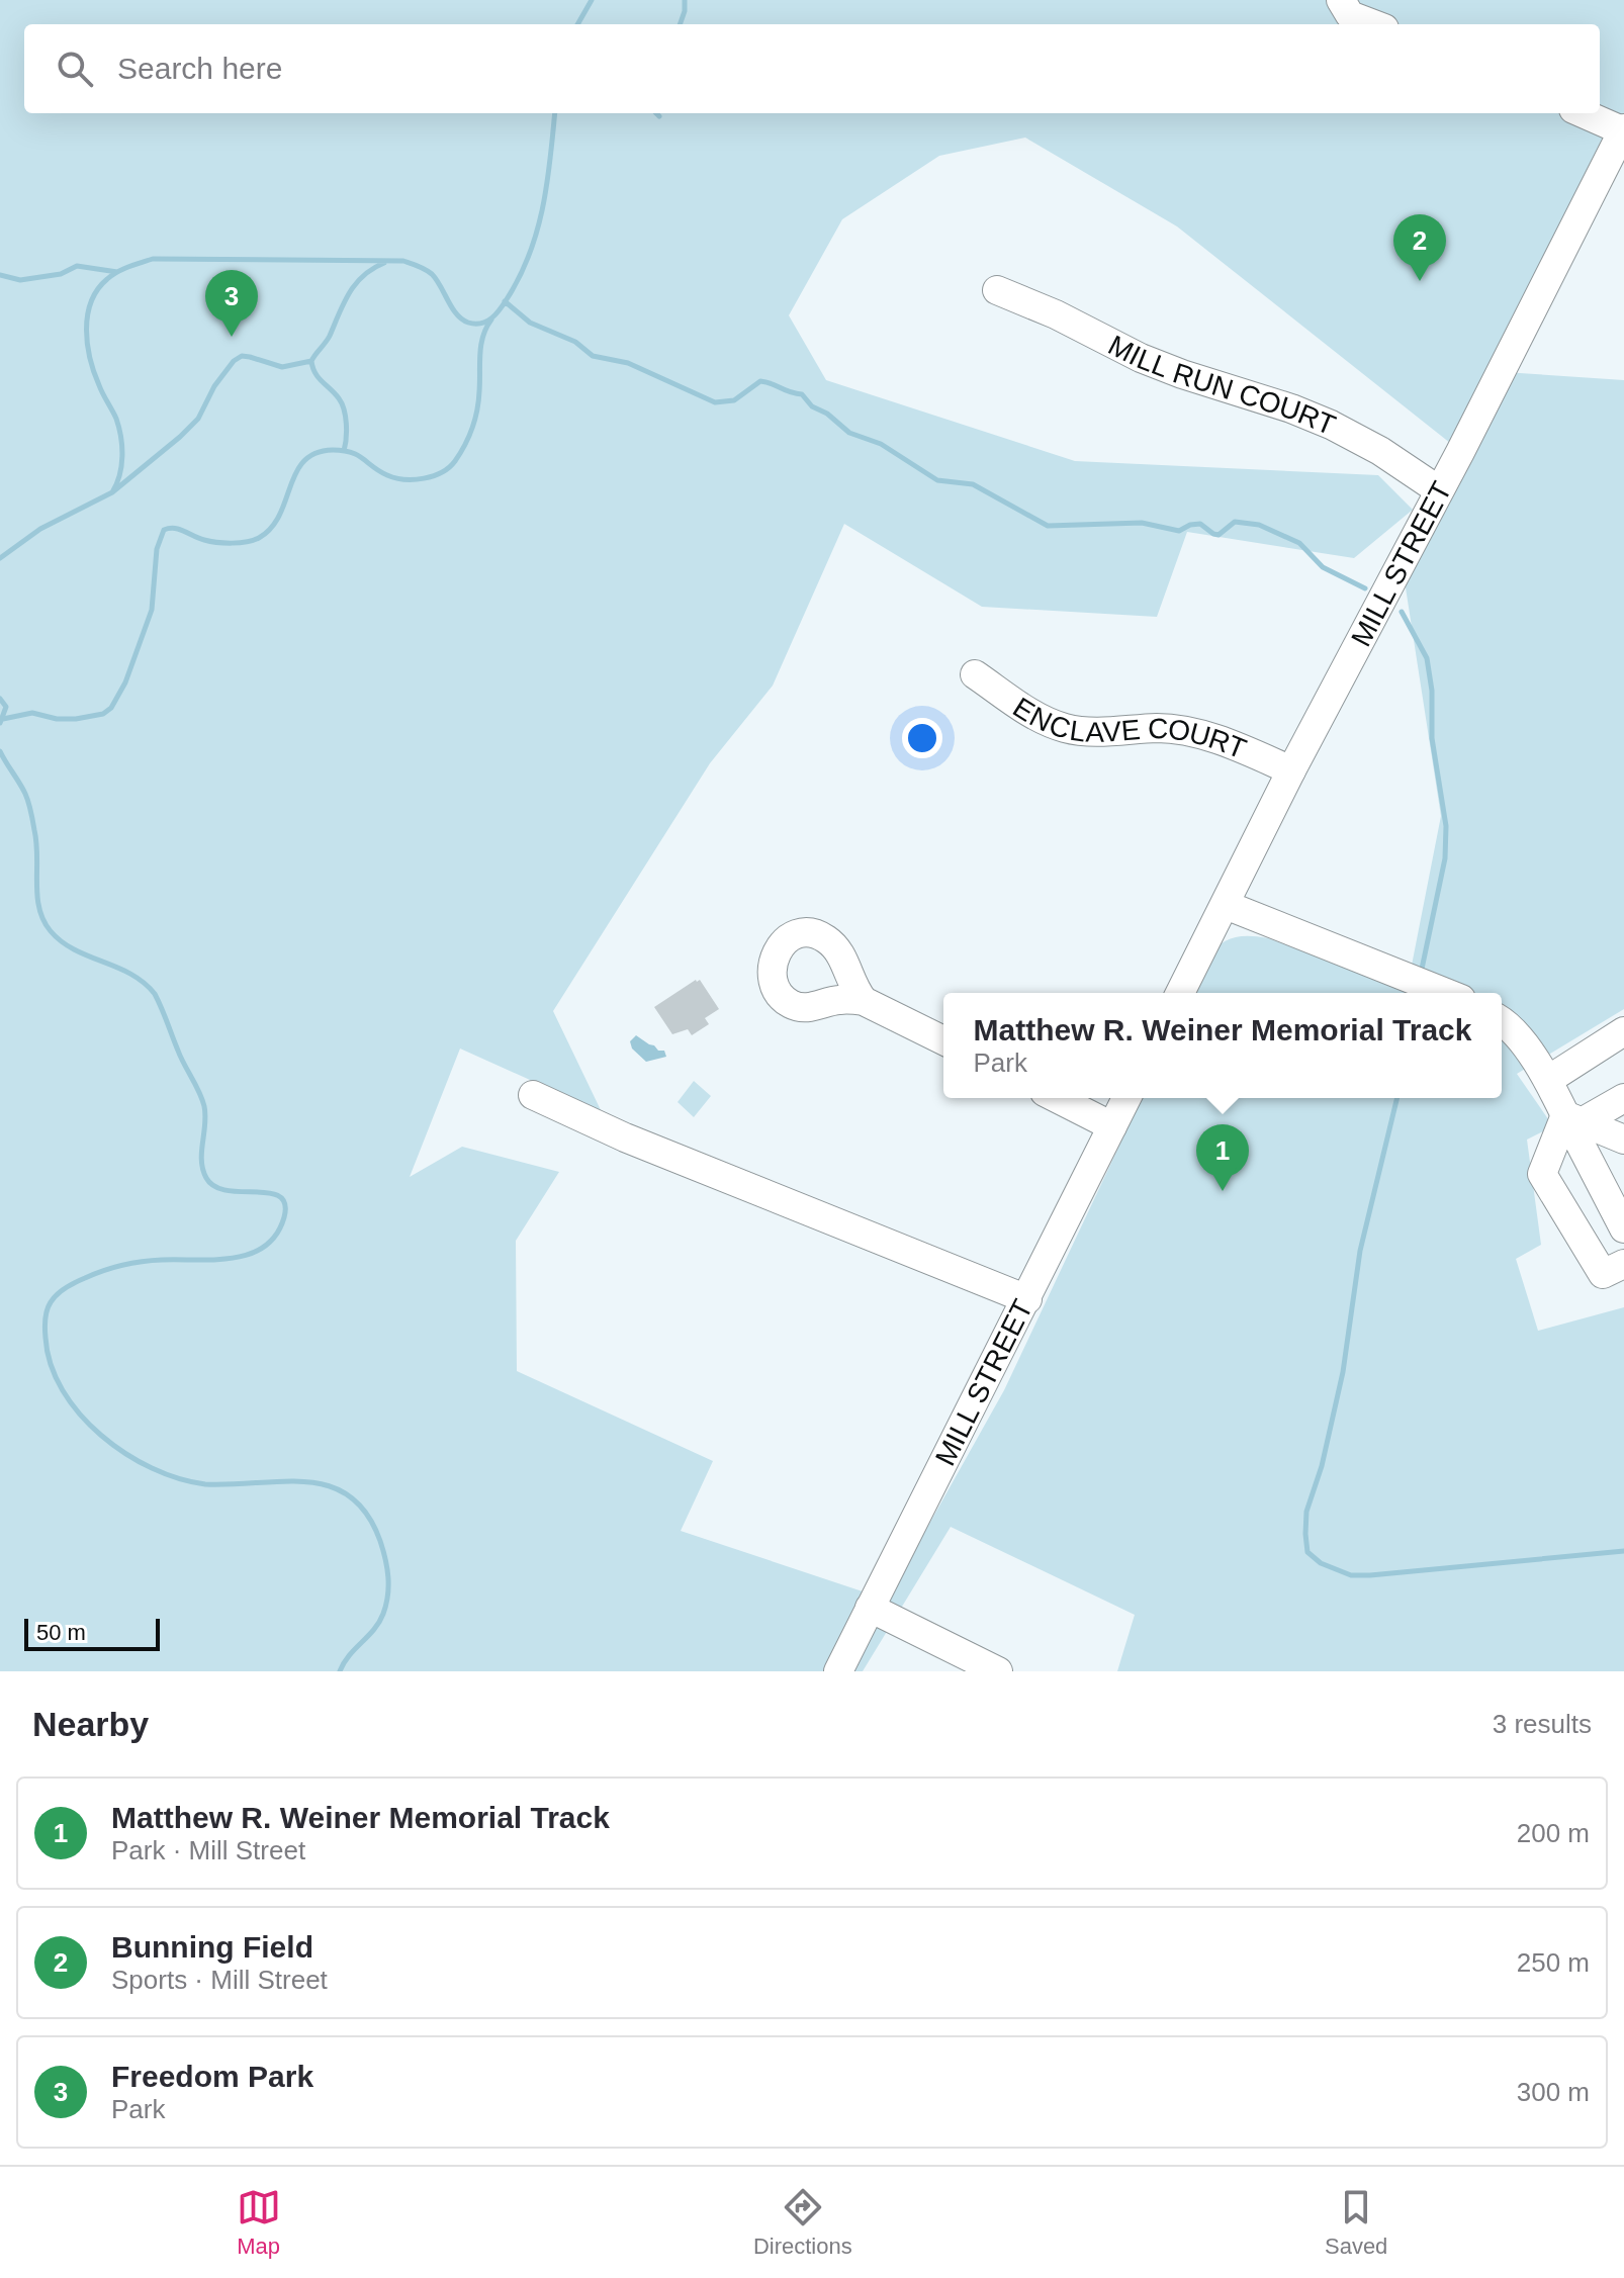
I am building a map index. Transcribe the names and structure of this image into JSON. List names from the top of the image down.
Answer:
{
  "streets": {
    "street": ["MILL RUN COURT", "MILL STREET", "ENCLAVE COURT"]
  },
  "crossings": [
    ["MILL RUN COURT", "MILL STREET"],
    ["MILL STREET", "ENCLAVE COURT"]
  ],
  "scale_bar": "50 m",
  "page": {
    "search": "Search here",
    "pins": ["2", "3", "1"],
    "popup": ["Matthew R. Weiner Memorial Track", "Park"],
    "scale": "50 m",
    "heading": ["Nearby", "3 results"],
    "list": [
      {
        "mark": "1",
        "name": "Matthew R. Weiner Memorial Track",
        "note": "Park · Mill Street",
        "value": "200 m"
      },
      {
        "mark": "2",
        "name": "Bunning Field",
        "note": "Sports · Mill Street",
        "value": "250 m"
      },
      {
        "mark": "3",
        "name": "Freedom Park",
        "note": "Park",
        "value": "300 m"
      }
    ],
    "nav": ["Map", "Directions", "Saved"]
  }
}
